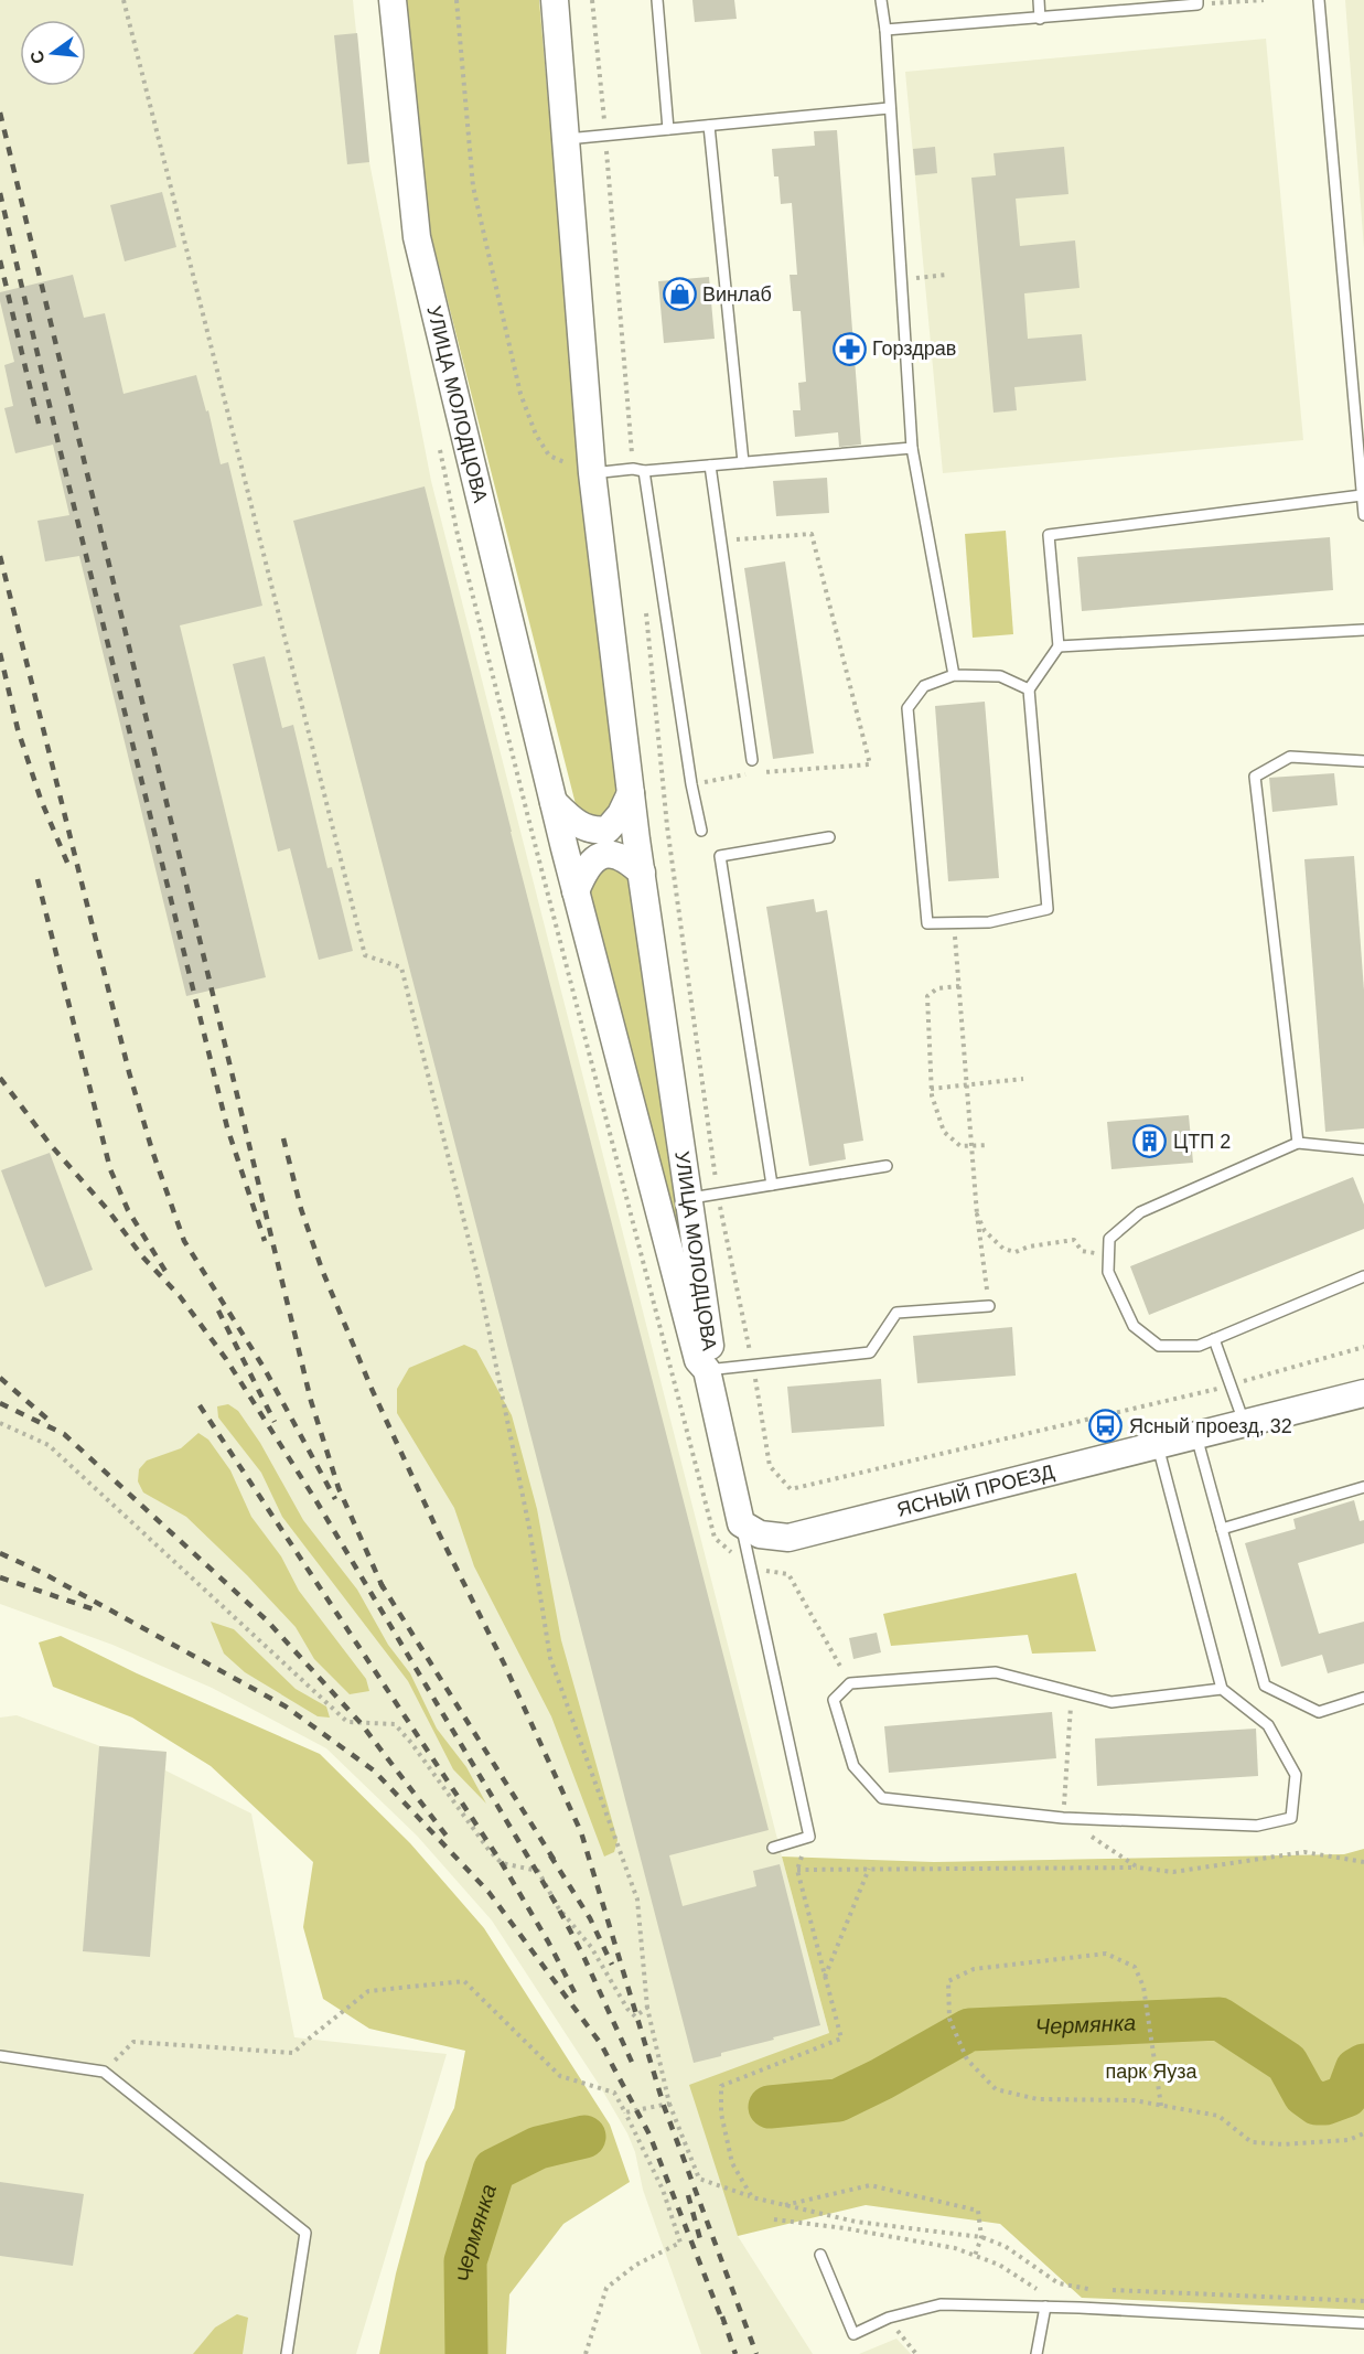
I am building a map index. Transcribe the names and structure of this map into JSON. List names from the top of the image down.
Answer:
{
  "streets": {
    "street": ["УЛИЦА МОЛОДЦОВА", "ЯСНЫЙ ПРОЕЗД"]
  },
  "water": ["Чермянка"],
  "parks": ["парк Яуза"],
  "places": {
    "shop": ["Винлаб"],
    "pharmacy": ["Горздрав"],
    "building": ["ЦТП 2"],
    "bus stop": ["Ясный проезд, 32"]
  },
  "north": "left"
}
